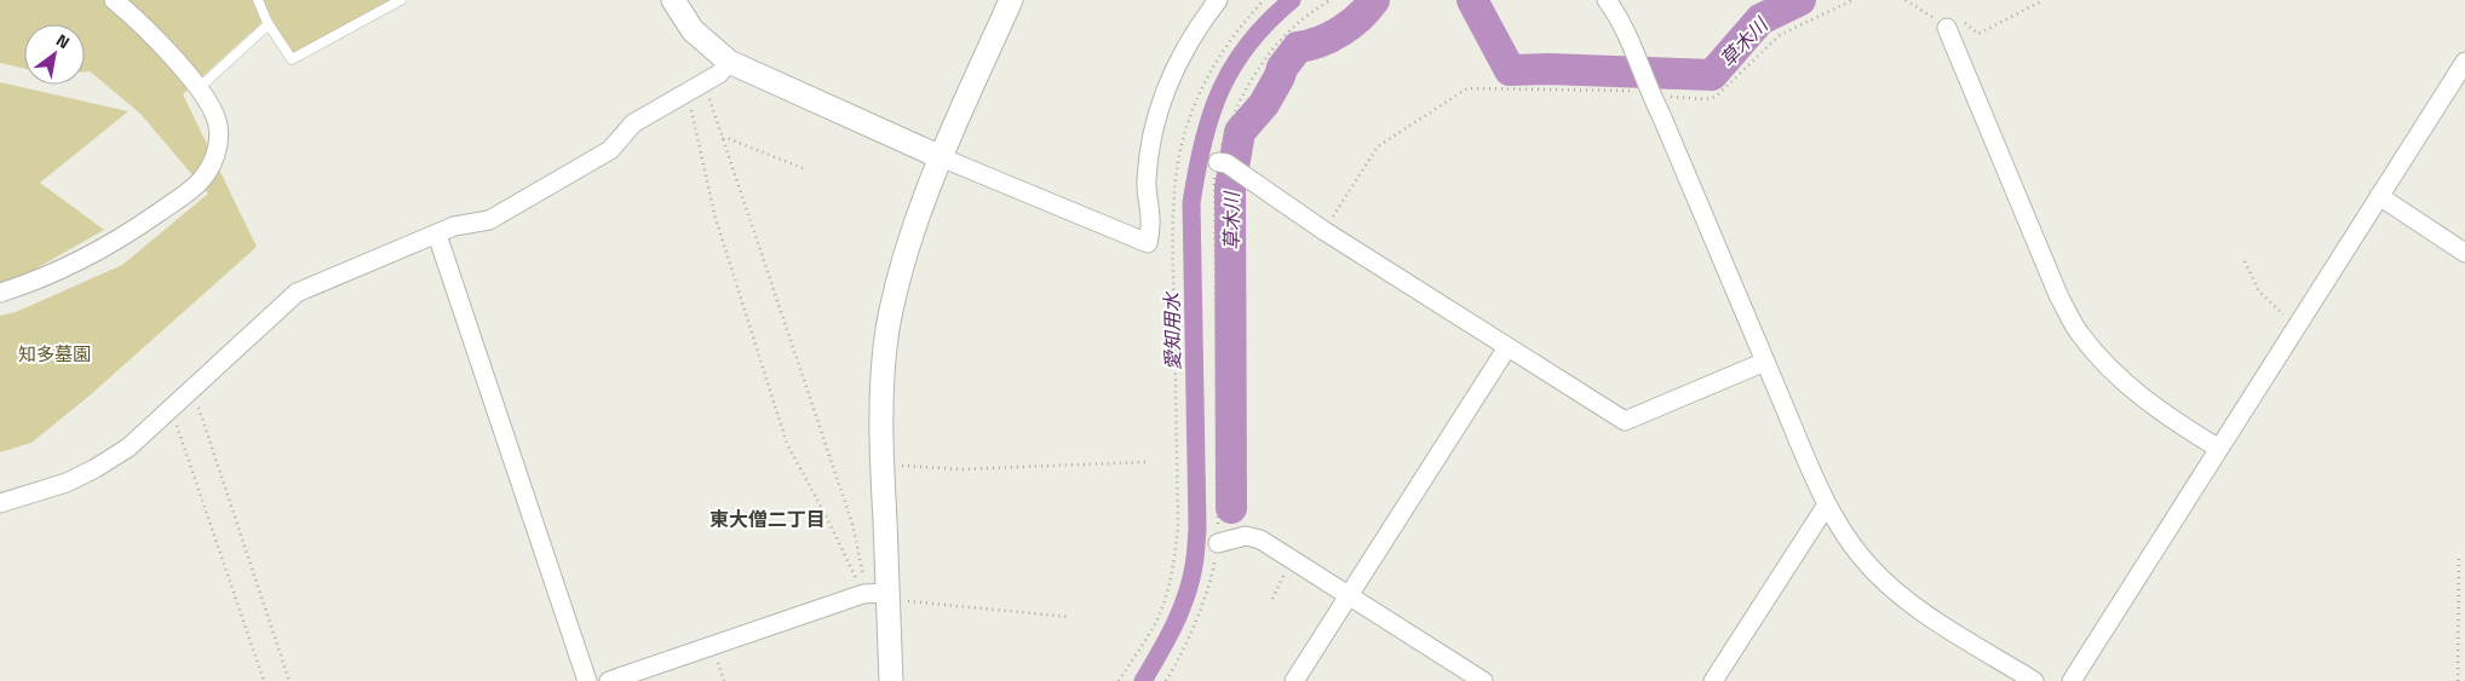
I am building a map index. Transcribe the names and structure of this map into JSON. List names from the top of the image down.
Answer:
{
  "districts": ["東大僧二丁目"],
  "water": ["草木川", "愛知用水"],
  "parks": ["知多墓園"],
  "north": "top right"
}
